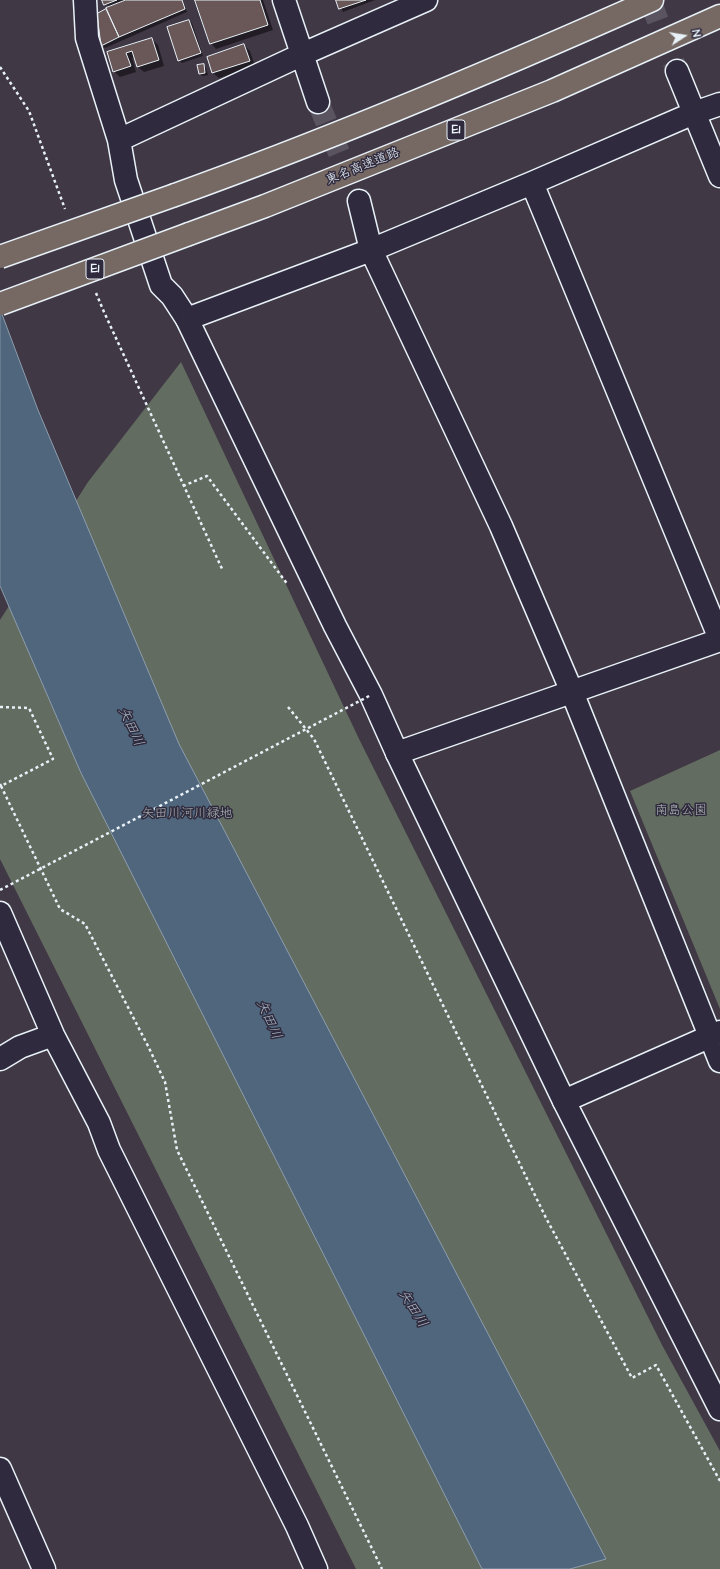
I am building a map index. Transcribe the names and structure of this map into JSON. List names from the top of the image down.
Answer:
{
  "streets": {
    "highway": ["E1", "東名高速道路"]
  },
  "water": ["矢田川"],
  "parks": ["南島公園", "矢田川河川緑地"],
  "north": "right"
}
